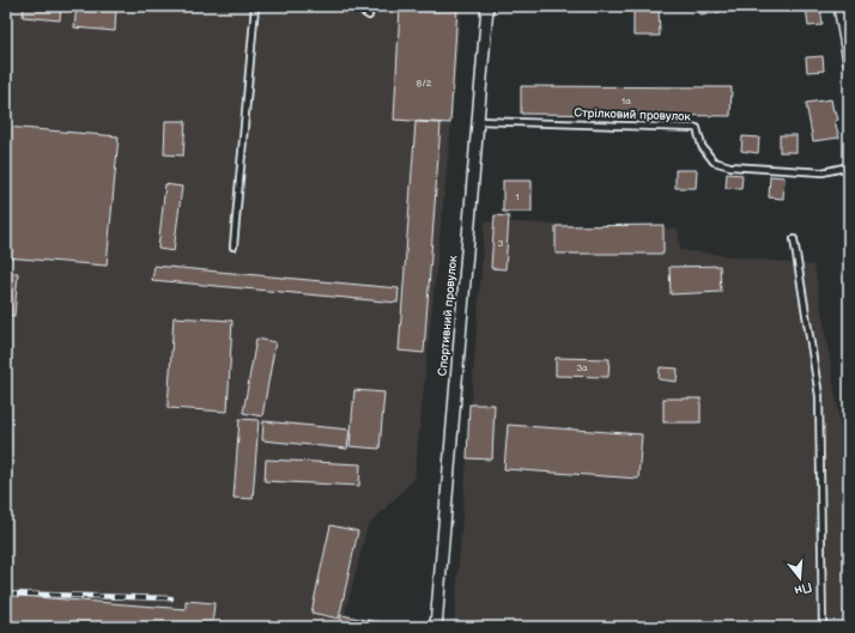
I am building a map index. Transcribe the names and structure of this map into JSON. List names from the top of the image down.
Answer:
{
  "streets": {
    "street": ["Спортивний провулок"],
    "lane": ["Стрілковий провулок"]
  },
  "crossings": [
    ["Стрілковий провулок", "Спортивний провулок"]
  ],
  "house_numbers": [
    "8/2",
    "1а",
    "1",
    "3",
    "3а"
  ],
  "north": "bottom"
}
